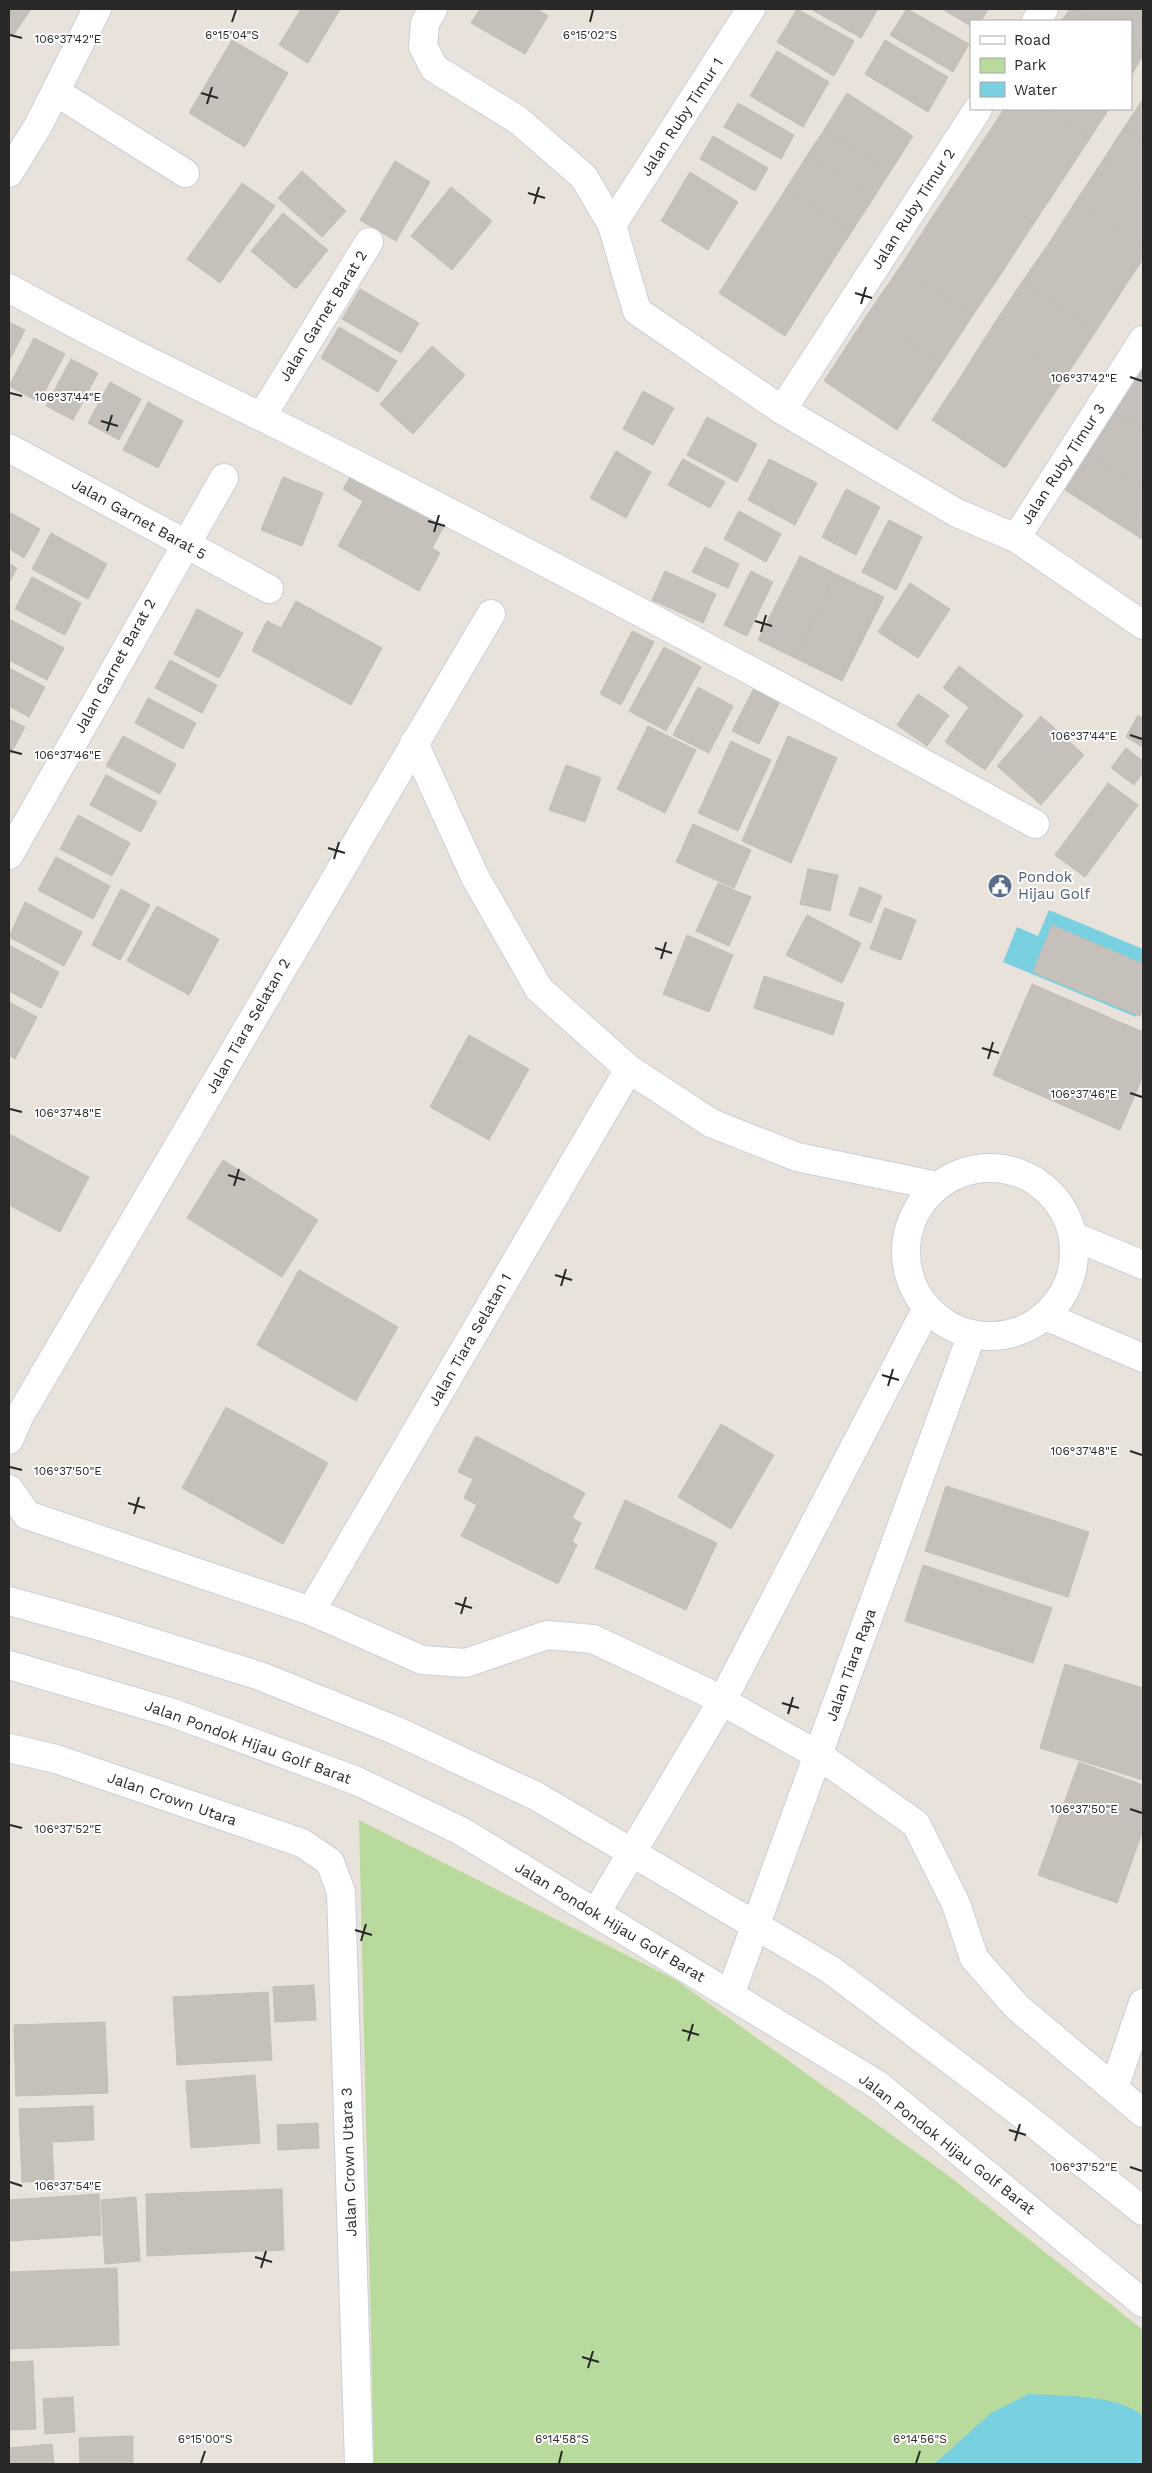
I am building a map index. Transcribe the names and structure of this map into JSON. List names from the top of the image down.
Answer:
{
  "streets": {
    "street": [
      "Jalan Ruby Timur 1",
      "Jalan Ruby Timur 2",
      "Jalan Garnet Barat 2",
      "Jalan Ruby Timur 3",
      "Jalan Garnet Barat 5",
      "Jalan Tiara Selatan 2",
      "Jalan Tiara Selatan 1",
      "Jalan Tiara Raya",
      "Jalan Pondok Hijau Golf Barat",
      "Jalan Crown Utara",
      "Jalan Crown Utara 3"
    ]
  },
  "crossings": [
    ["Jalan Garnet Barat 2", "Jalan Garnet Barat 5"],
    ["Jalan Tiara Raya", "Jalan Pondok Hijau Golf Barat"],
    ["Jalan Crown Utara", "Jalan Crown Utara 3"]
  ],
  "places": {
    "public building": ["Pondok Hijau Golf"]
  },
  "legend": ["Road", "Park", "Water"],
  "coordinates": [
    "6°15'04\"S",
    "6°15'02\"S",
    "106°37'42\"E",
    "106°37'44\"E",
    "106°37'46\"E",
    "106°37'48\"E",
    "106°37'50\"E",
    "106°37'52\"E",
    "106°37'54\"E",
    "6°15'00\"S",
    "6°14'58\"S",
    "6°14'56\"S"
  ]
}
